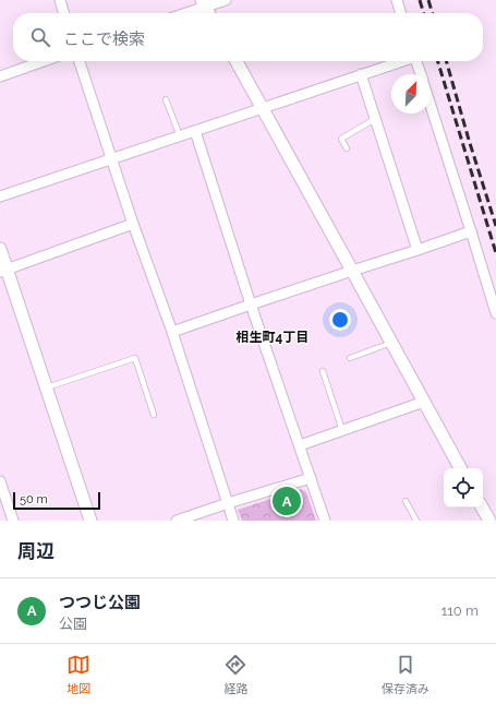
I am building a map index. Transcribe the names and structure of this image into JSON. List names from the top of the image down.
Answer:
{
  "districts": ["相生町4丁目"],
  "scale_bar": "50 m",
  "north": "top right",
  "page": {
    "search": "ここで検索",
    "pins": "A",
    "scale": "50 m",
    "heading": "周辺",
    "list": [
      {
        "mark": "A",
        "name": "つつじ公園",
        "note": "公園",
        "value": "110 m"
      }
    ],
    "nav": ["地図", "経路", "保存済み"]
  }
}
